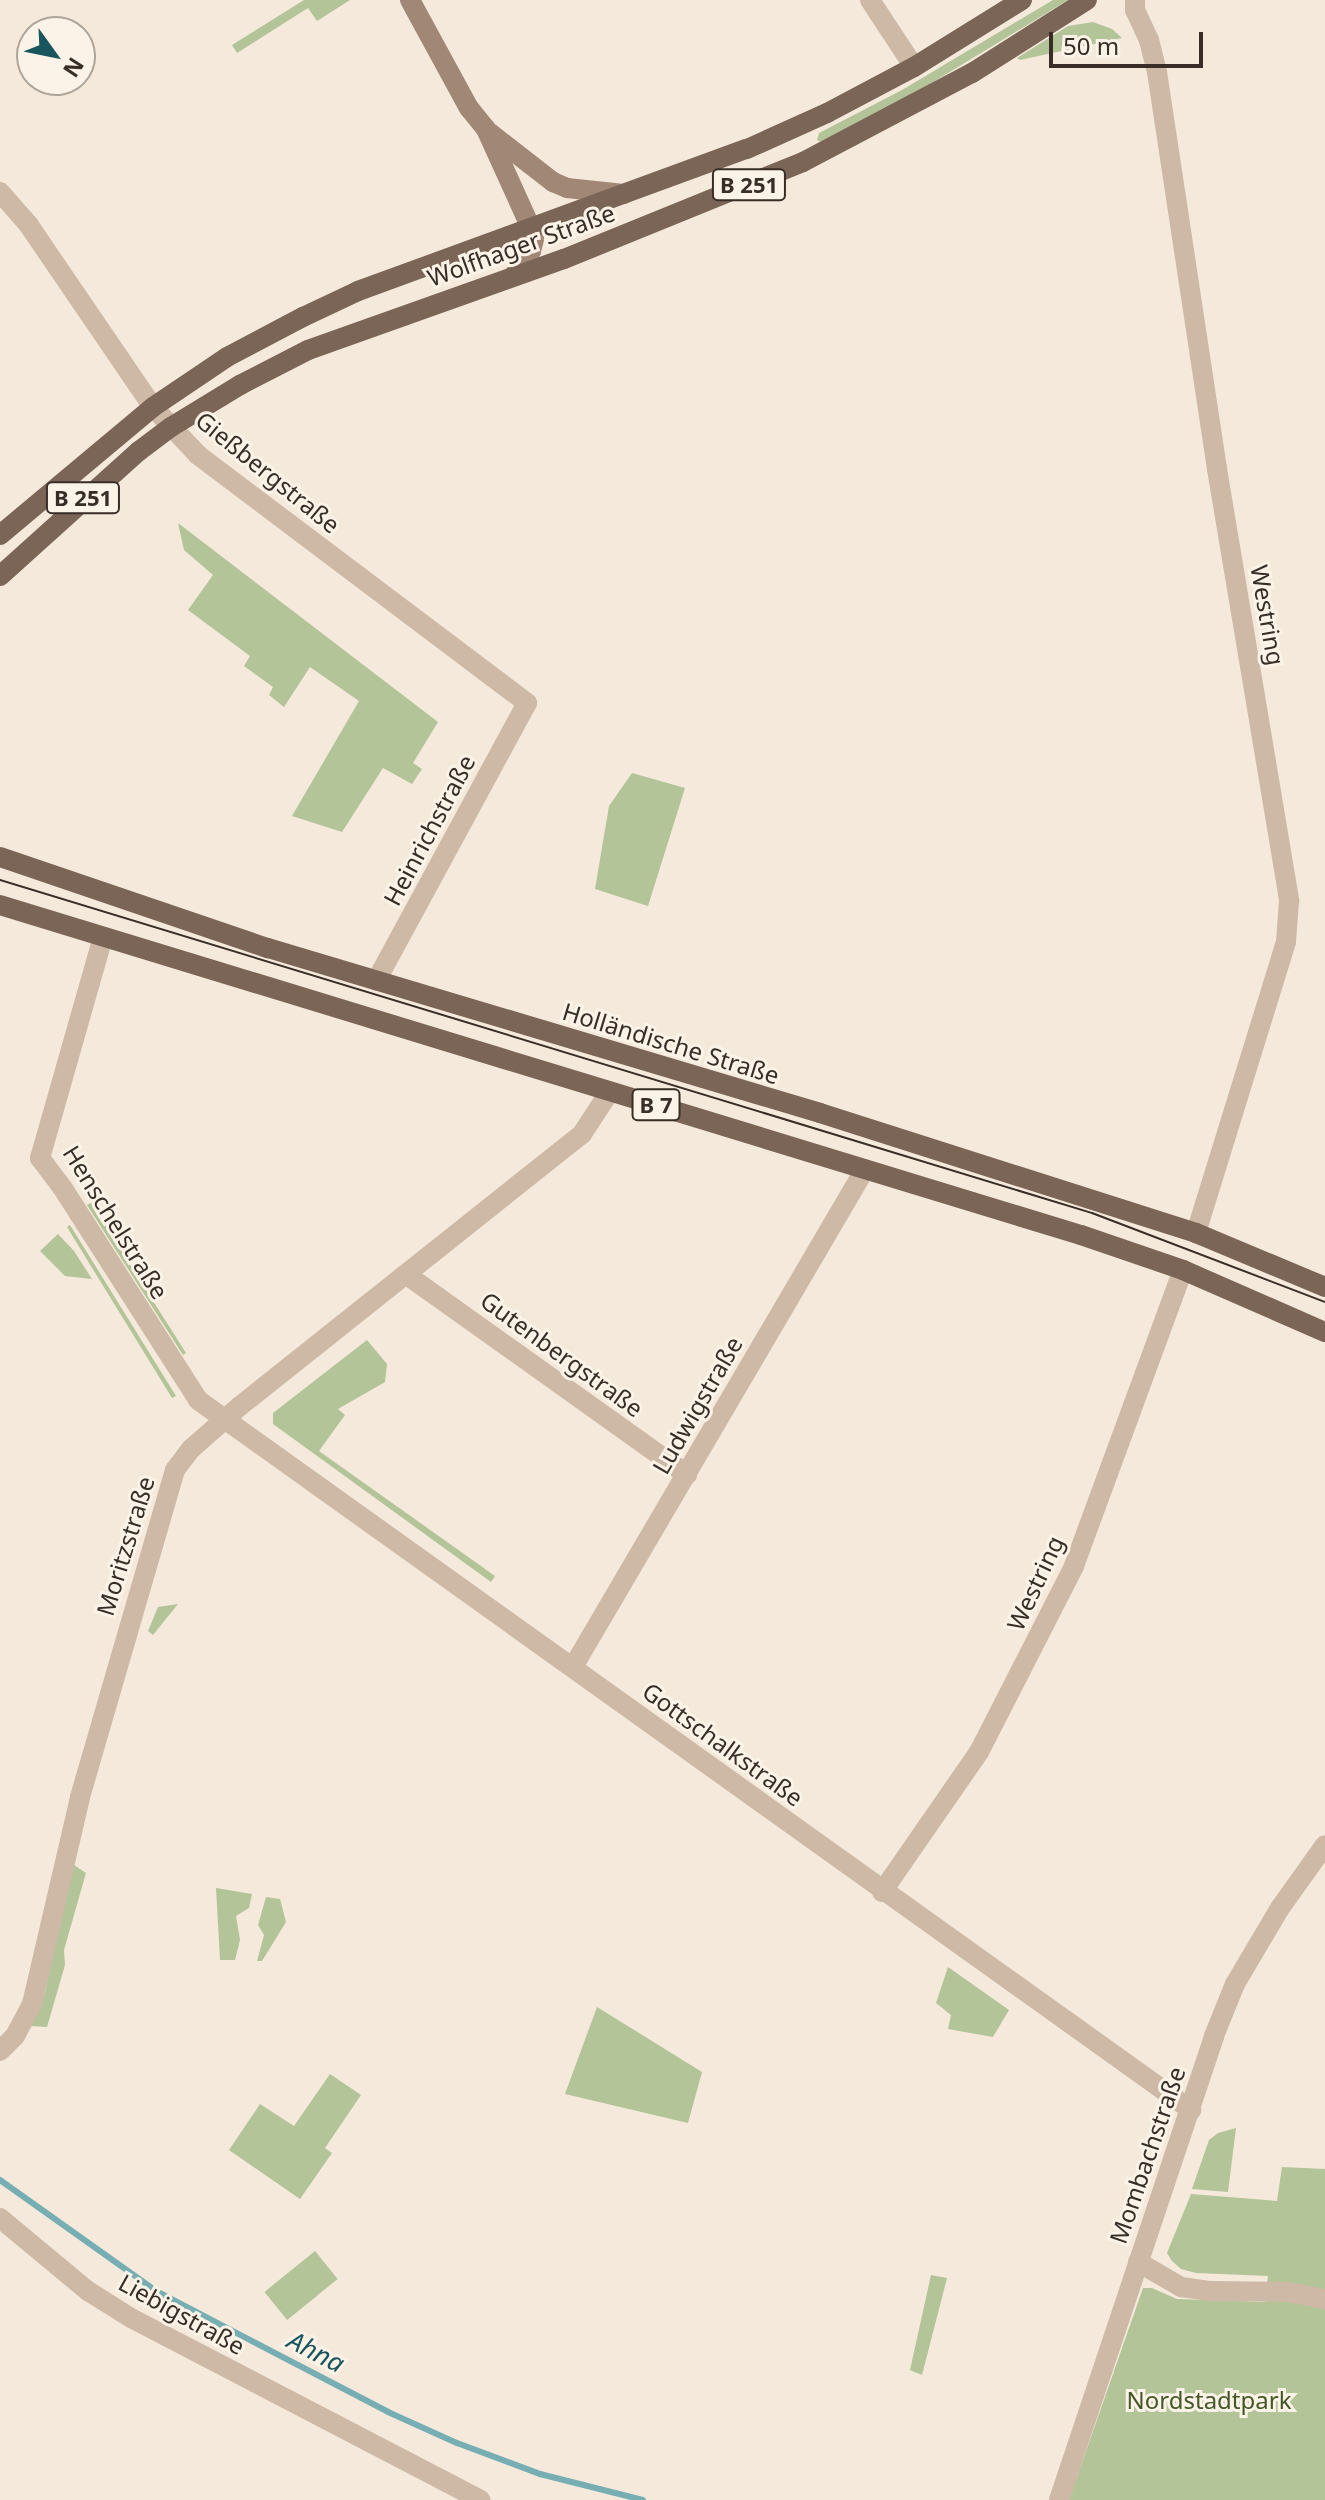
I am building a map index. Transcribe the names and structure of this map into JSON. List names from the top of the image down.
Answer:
{
  "streets": {
    "main road": [
      "B 251",
      "Wolfhager Straße",
      "Holländische Straße",
      "B 7"
    ],
    "street": [
      "Gießbergstraße",
      "Westring",
      "Heinrichstraße",
      "Henschelstraße",
      "Gutenbergstraße",
      "Ludwigstraße",
      "Moritzstraße",
      "Gottschalkstraße",
      "Mombachstraße",
      "Liebigstraße"
    ]
  },
  "crossings": [
    ["Wolfhager Straße", "Gießbergstraße"],
    ["Gießbergstraße", "Heinrichstraße"],
    ["Westring", "Holländische Straße"],
    ["Westring", "B 7"],
    ["Westring", "Gottschalkstraße"],
    ["Heinrichstraße", "Holländische Straße"],
    ["B 7", "Henschelstraße"],
    ["B 7", "Ludwigstraße"],
    ["B 7", "Moritzstraße"],
    ["Henschelstraße", "Moritzstraße"],
    ["Henschelstraße", "Gottschalkstraße"],
    ["Gutenbergstraße", "Ludwigstraße"],
    ["Gutenbergstraße", "Moritzstraße"],
    ["Ludwigstraße", "Gottschalkstraße"],
    ["Moritzstraße", "Gottschalkstraße"],
    ["Gottschalkstraße", "Mombachstraße"]
  ],
  "water": ["Ahna"],
  "parks": ["Nordstadtpark"],
  "scale_bar": "50 m",
  "north": "bottom right"
}
